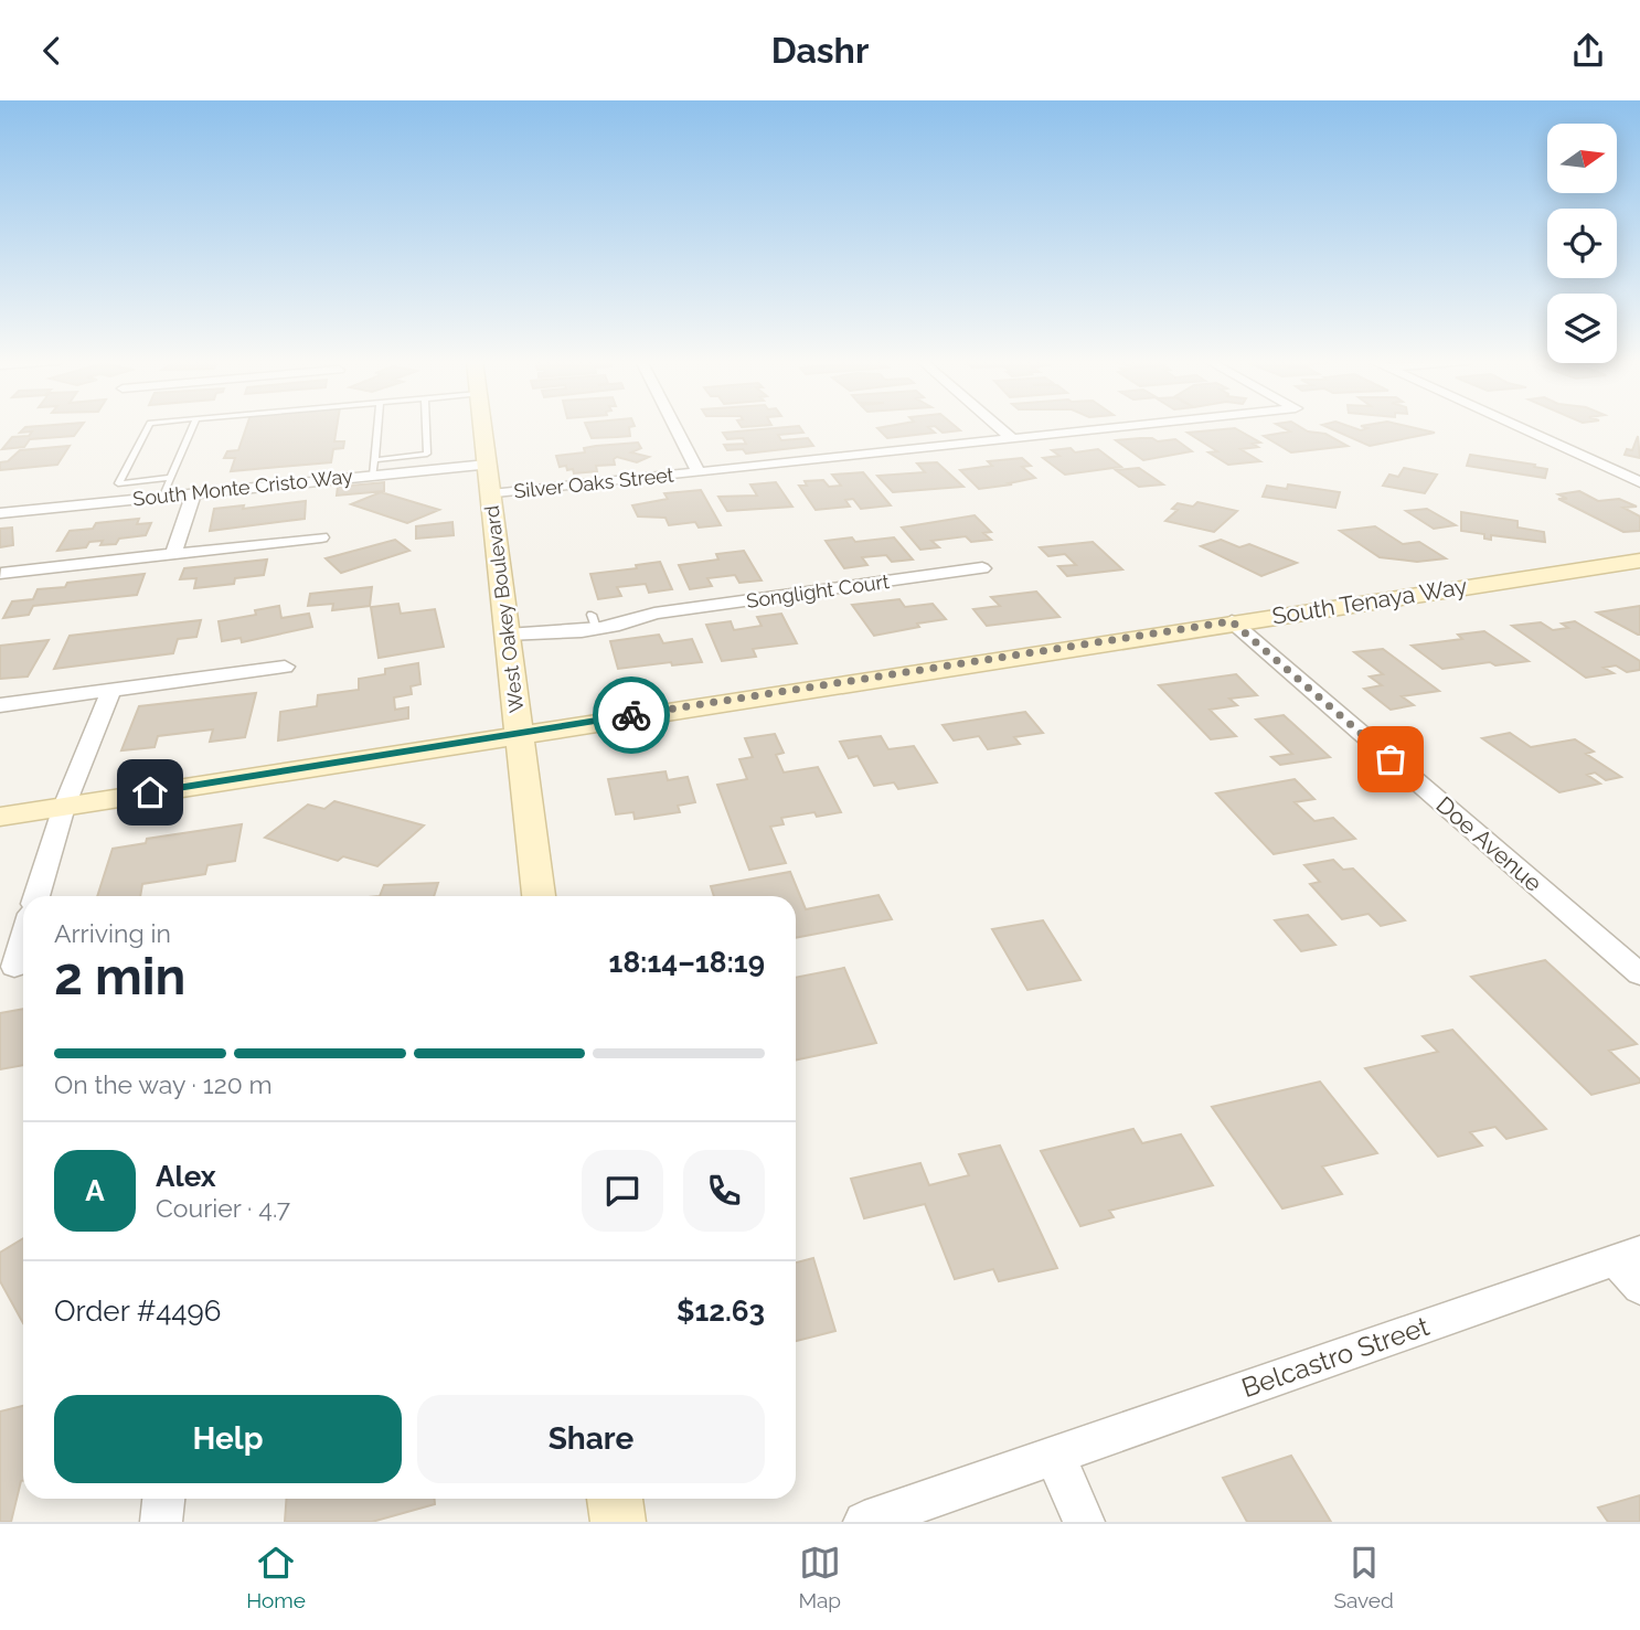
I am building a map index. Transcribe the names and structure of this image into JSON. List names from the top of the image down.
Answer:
{
  "streets": {
    "street": [
      "Silver Oaks Street",
      "South Monte Cristo Way",
      "Songlight Court",
      "South Tenaya Way",
      "West Oakey Boulevard",
      "Doe Avenue",
      "Belcastro Street"
    ]
  },
  "crossings": [
    ["Silver Oaks Street", "West Oakey Boulevard"],
    ["South Monte Cristo Way", "West Oakey Boulevard"],
    ["Songlight Court", "West Oakey Boulevard"],
    ["South Tenaya Way", "West Oakey Boulevard"],
    ["South Tenaya Way", "Doe Avenue"]
  ],
  "north": "right",
  "page": {
    "header": "Dashr",
    "heading": ["2 min", "Arriving in", "18:14–18:19"],
    "panel": [
      "Alex",
      "Courier · 4.7",
      "Order #4496",
      "$12.63"
    ],
    "bar": "On the way · 120 m",
    "round": "A",
    "buttons": ["Help", "Share"],
    "tabs": ["Home", "Map", "Saved"]
  }
}
